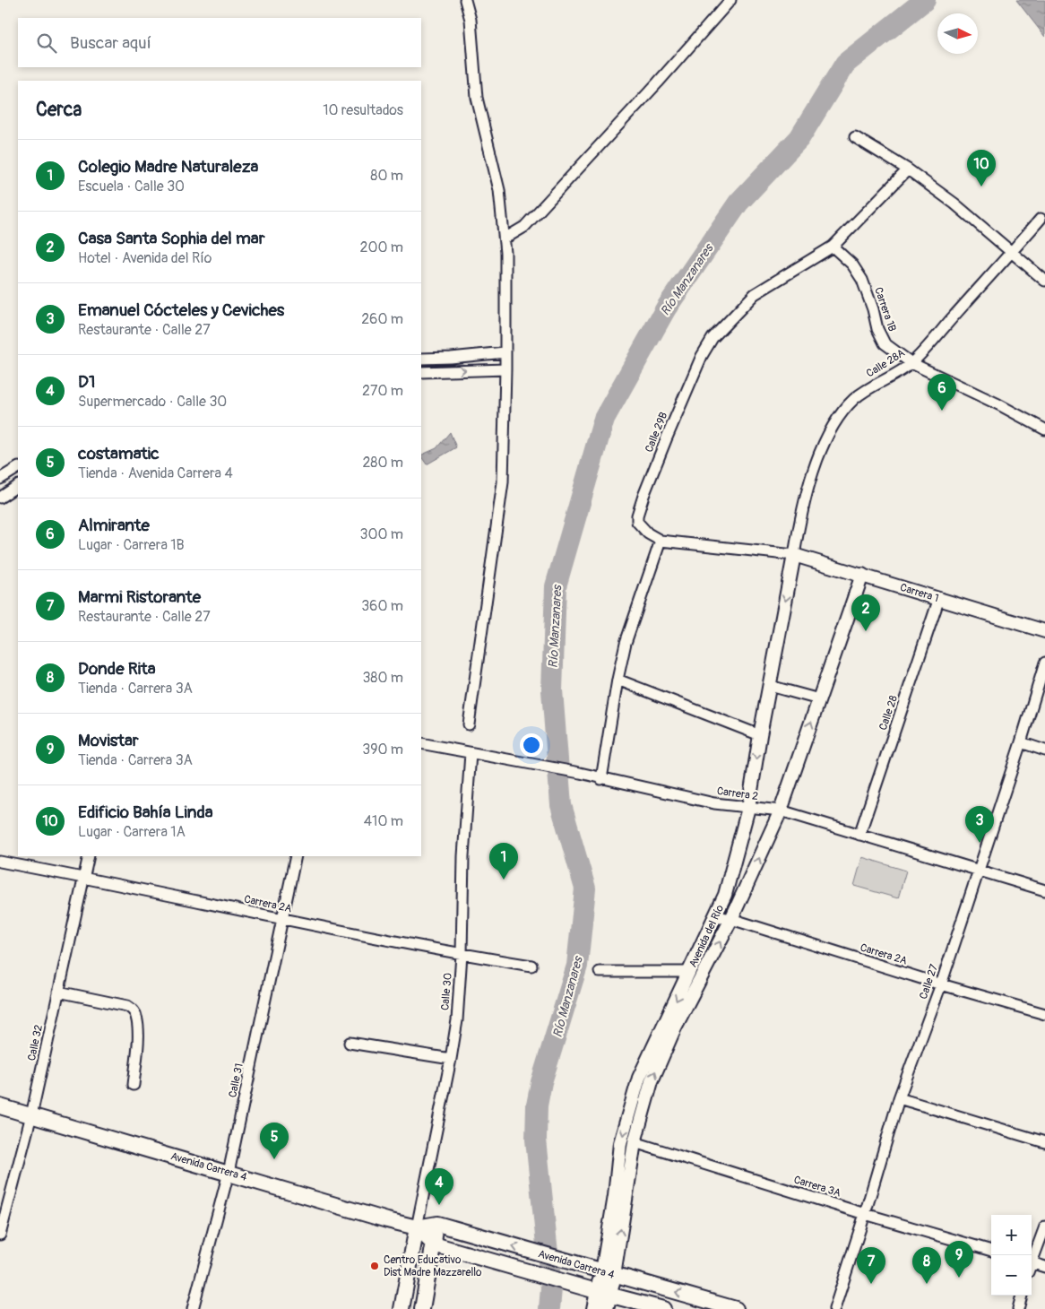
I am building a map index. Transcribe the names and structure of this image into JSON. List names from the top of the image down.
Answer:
{
  "streets": {
    "main road": ["Avenida del Río", "Avenida Carrera 4"],
    "street": [
      "Carrera 1B",
      "Calle 28A",
      "Calle 29B",
      "Carrera 1",
      "Calle 28",
      "Carrera 2",
      "Carrera 2A",
      "Calle 27",
      "Calle 30",
      "Calle 32",
      "Calle 31",
      "Carrera 3A"
    ]
  },
  "crossings": [
    ["Carrera 1B", "Calle 28A"],
    ["Carrera 1B", "Calle 29B"],
    ["Calle 28A", "Carrera 1"],
    ["Calle 28A", "Avenida del Río"],
    ["Carrera 1", "Calle 28"],
    ["Carrera 1", "Avenida del Río"],
    ["Calle 28", "Carrera 2"],
    ["Carrera 2", "Avenida del Río"],
    ["Carrera 2", "Calle 27"],
    ["Carrera 2", "Calle 30"],
    ["Carrera 2A", "Avenida del Río"],
    ["Carrera 2A", "Calle 27"],
    ["Carrera 2A", "Calle 30"],
    ["Carrera 2A", "Calle 32"],
    ["Carrera 2A", "Calle 31"],
    ["Avenida del Río", "Avenida Carrera 4"],
    ["Avenida del Río", "Carrera 3A"],
    ["Calle 27", "Carrera 3A"],
    ["Calle 30", "Avenida Carrera 4"],
    ["Calle 32", "Avenida Carrera 4"],
    ["Calle 31", "Avenida Carrera 4"]
  ],
  "water": ["Río Manzanares"],
  "places": ["Centro Educativo Dist Madre Mazzarello"],
  "north": "right",
  "page": {
    "search": "Buscar aquí",
    "heading": ["Cerca", "10 resultados"],
    "list": [
      {
        "mark": "1",
        "name": "Colegio Madre Naturaleza",
        "note": "Escuela · Calle 30",
        "value": "80 m"
      },
      {
        "mark": "2",
        "name": "Casa Santa Sophia del mar",
        "note": "Hotel · Avenida del Río",
        "value": "200 m"
      },
      {
        "mark": "3",
        "name": "Emanuel Cócteles y Ceviches",
        "note": "Restaurante · Calle 27",
        "value": "260 m"
      },
      {
        "mark": "4",
        "name": "D1",
        "note": "Supermercado · Calle 30",
        "value": "270 m"
      },
      {
        "mark": "5",
        "name": "costamatic",
        "note": "Tienda · Avenida Carrera 4",
        "value": "280 m"
      },
      {
        "mark": "6",
        "name": "Almirante",
        "note": "Lugar · Carrera 1B",
        "value": "300 m"
      },
      {
        "mark": "7",
        "name": "Marmi Ristorante",
        "note": "Restaurante · Calle 27",
        "value": "360 m"
      },
      {
        "mark": "8",
        "name": "Donde Rita",
        "note": "Tienda · Carrera 3A",
        "value": "380 m"
      },
      {
        "mark": "9",
        "name": "Movistar",
        "note": "Tienda · Carrera 3A",
        "value": "390 m"
      },
      {
        "mark": "10",
        "name": "Edificio Bahía Linda",
        "note": "Lugar · Carrera 1A",
        "value": "410 m"
      }
    ],
    "pins": [
      "10",
      "6",
      "2",
      "3",
      "1",
      "5",
      "4",
      "9",
      "7",
      "8"
    ],
    "map_buttons": ["+", "−"]
  }
}
